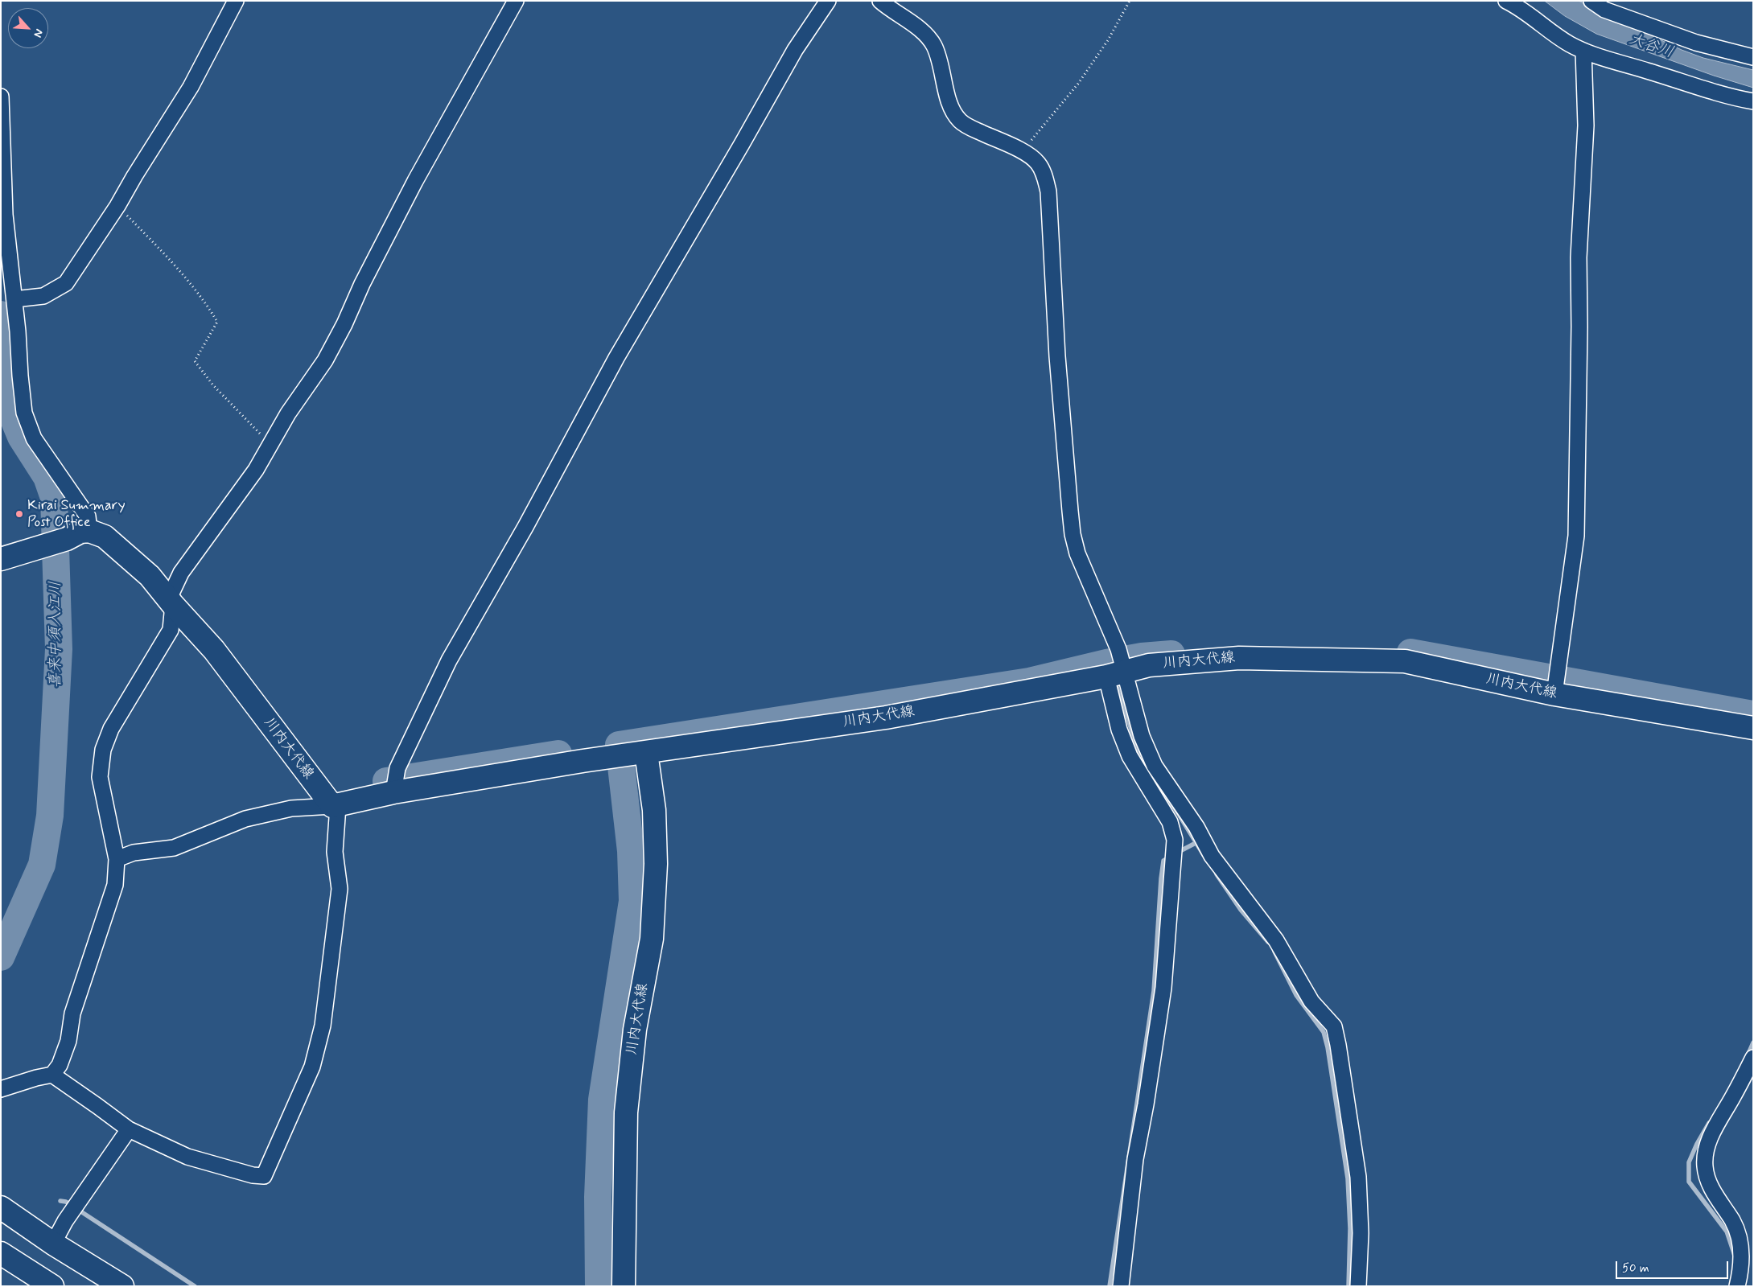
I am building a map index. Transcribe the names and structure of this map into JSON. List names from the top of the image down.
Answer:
{
  "streets": {
    "main road": ["川内大代線"]
  },
  "water": ["大谷川", "喜来中須入江川"],
  "places": ["Kirai Summary Post Office"],
  "scale_bar": "50 m",
  "north": "bottom right"
}
